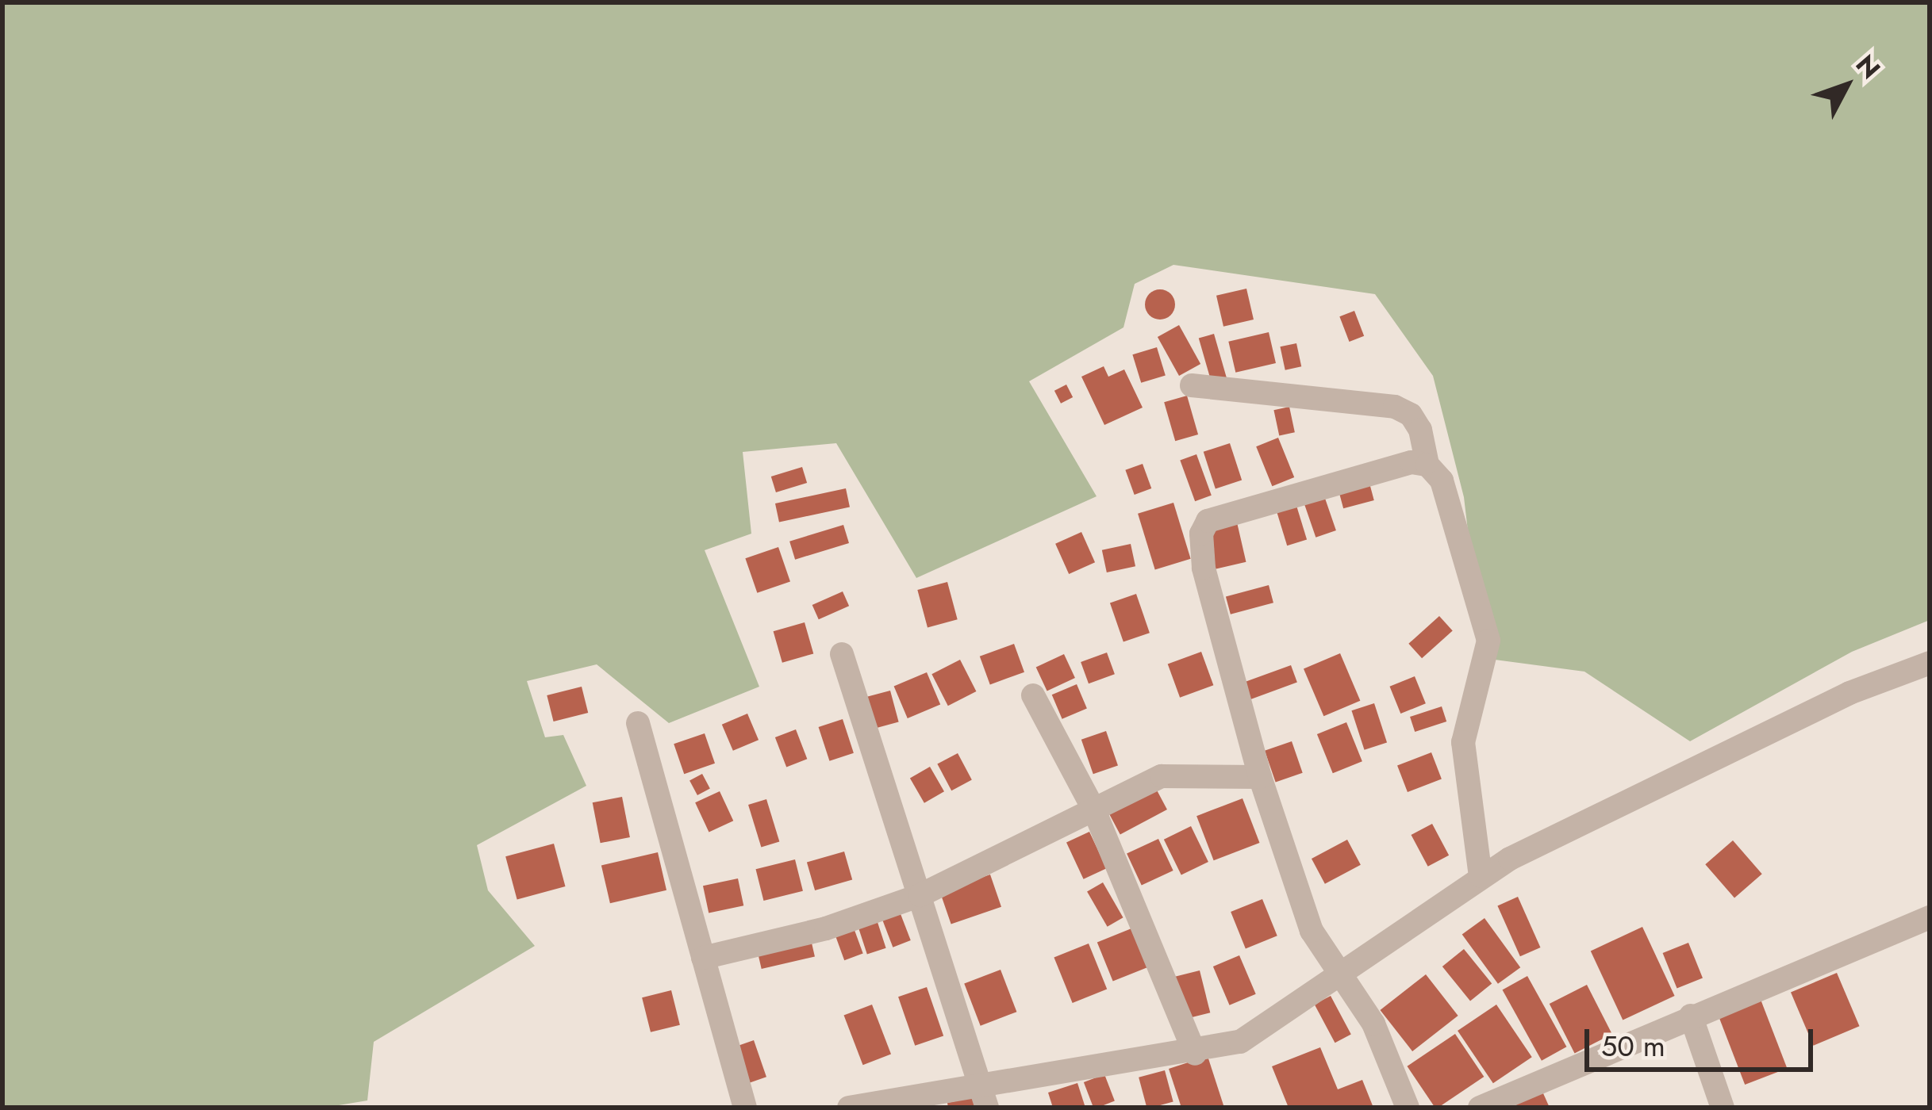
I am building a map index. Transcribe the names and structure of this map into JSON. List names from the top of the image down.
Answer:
{
  "scale_bar": "50 m",
  "north": "top right"
}
